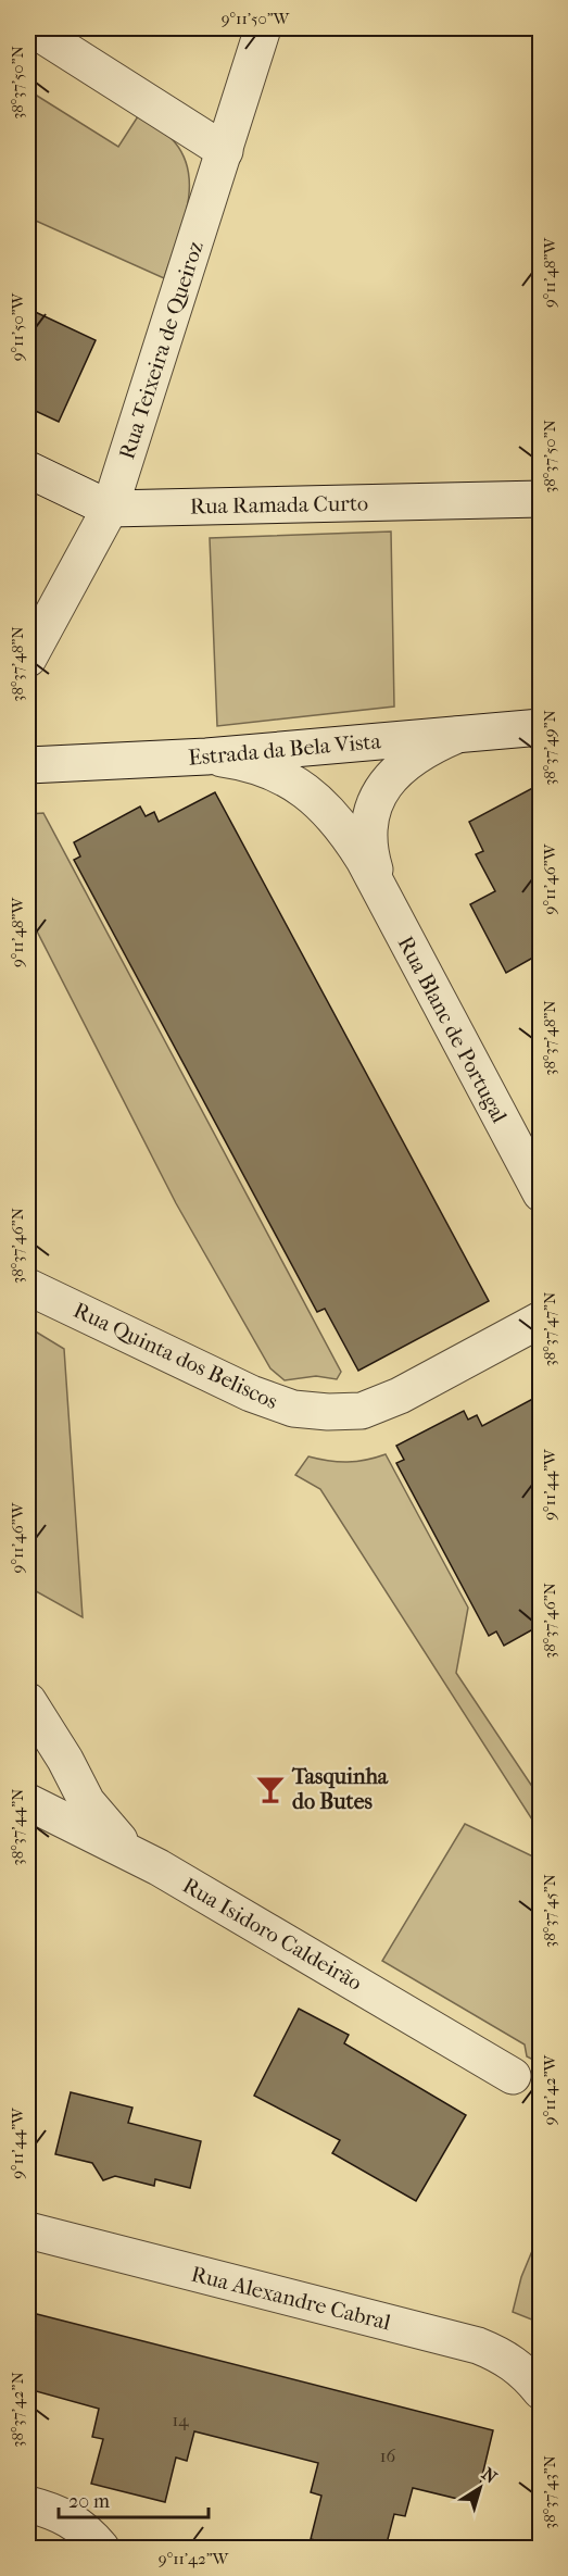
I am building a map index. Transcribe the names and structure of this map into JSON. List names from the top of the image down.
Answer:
{
  "streets": {
    "street": [
      "Rua Teixeira de Queiroz",
      "Rua Ramada Curto",
      "Estrada da Bela Vista",
      "Rua Blanc de Portugal",
      "Rua Quinta dos Beliscos",
      "Rua Isidoro Caldeirão",
      "Rua Alexandre Cabral"
    ]
  },
  "crossings": [
    ["Rua Teixeira de Queiroz", "Rua Ramada Curto"],
    ["Estrada da Bela Vista", "Rua Blanc de Portugal"]
  ],
  "places": {
    "bar": ["Tasquinha do Butes"]
  },
  "house_numbers": ["14", "16"],
  "scale_bar": "20 m",
  "north": "top right",
  "coordinates": [
    "9°11'50\"W",
    "38°37'50\"N",
    "9°11'48\"W",
    "38°37'48\"N",
    "38°37'49\"N",
    "9°11'46\"W",
    "38°37'46\"N",
    "38°37'47\"N",
    "9°11'44\"W",
    "38°37'44\"N",
    "38°37'45\"N",
    "9°11'42\"W",
    "38°37'42\"N",
    "38°37'43\"N"
  ]
}
